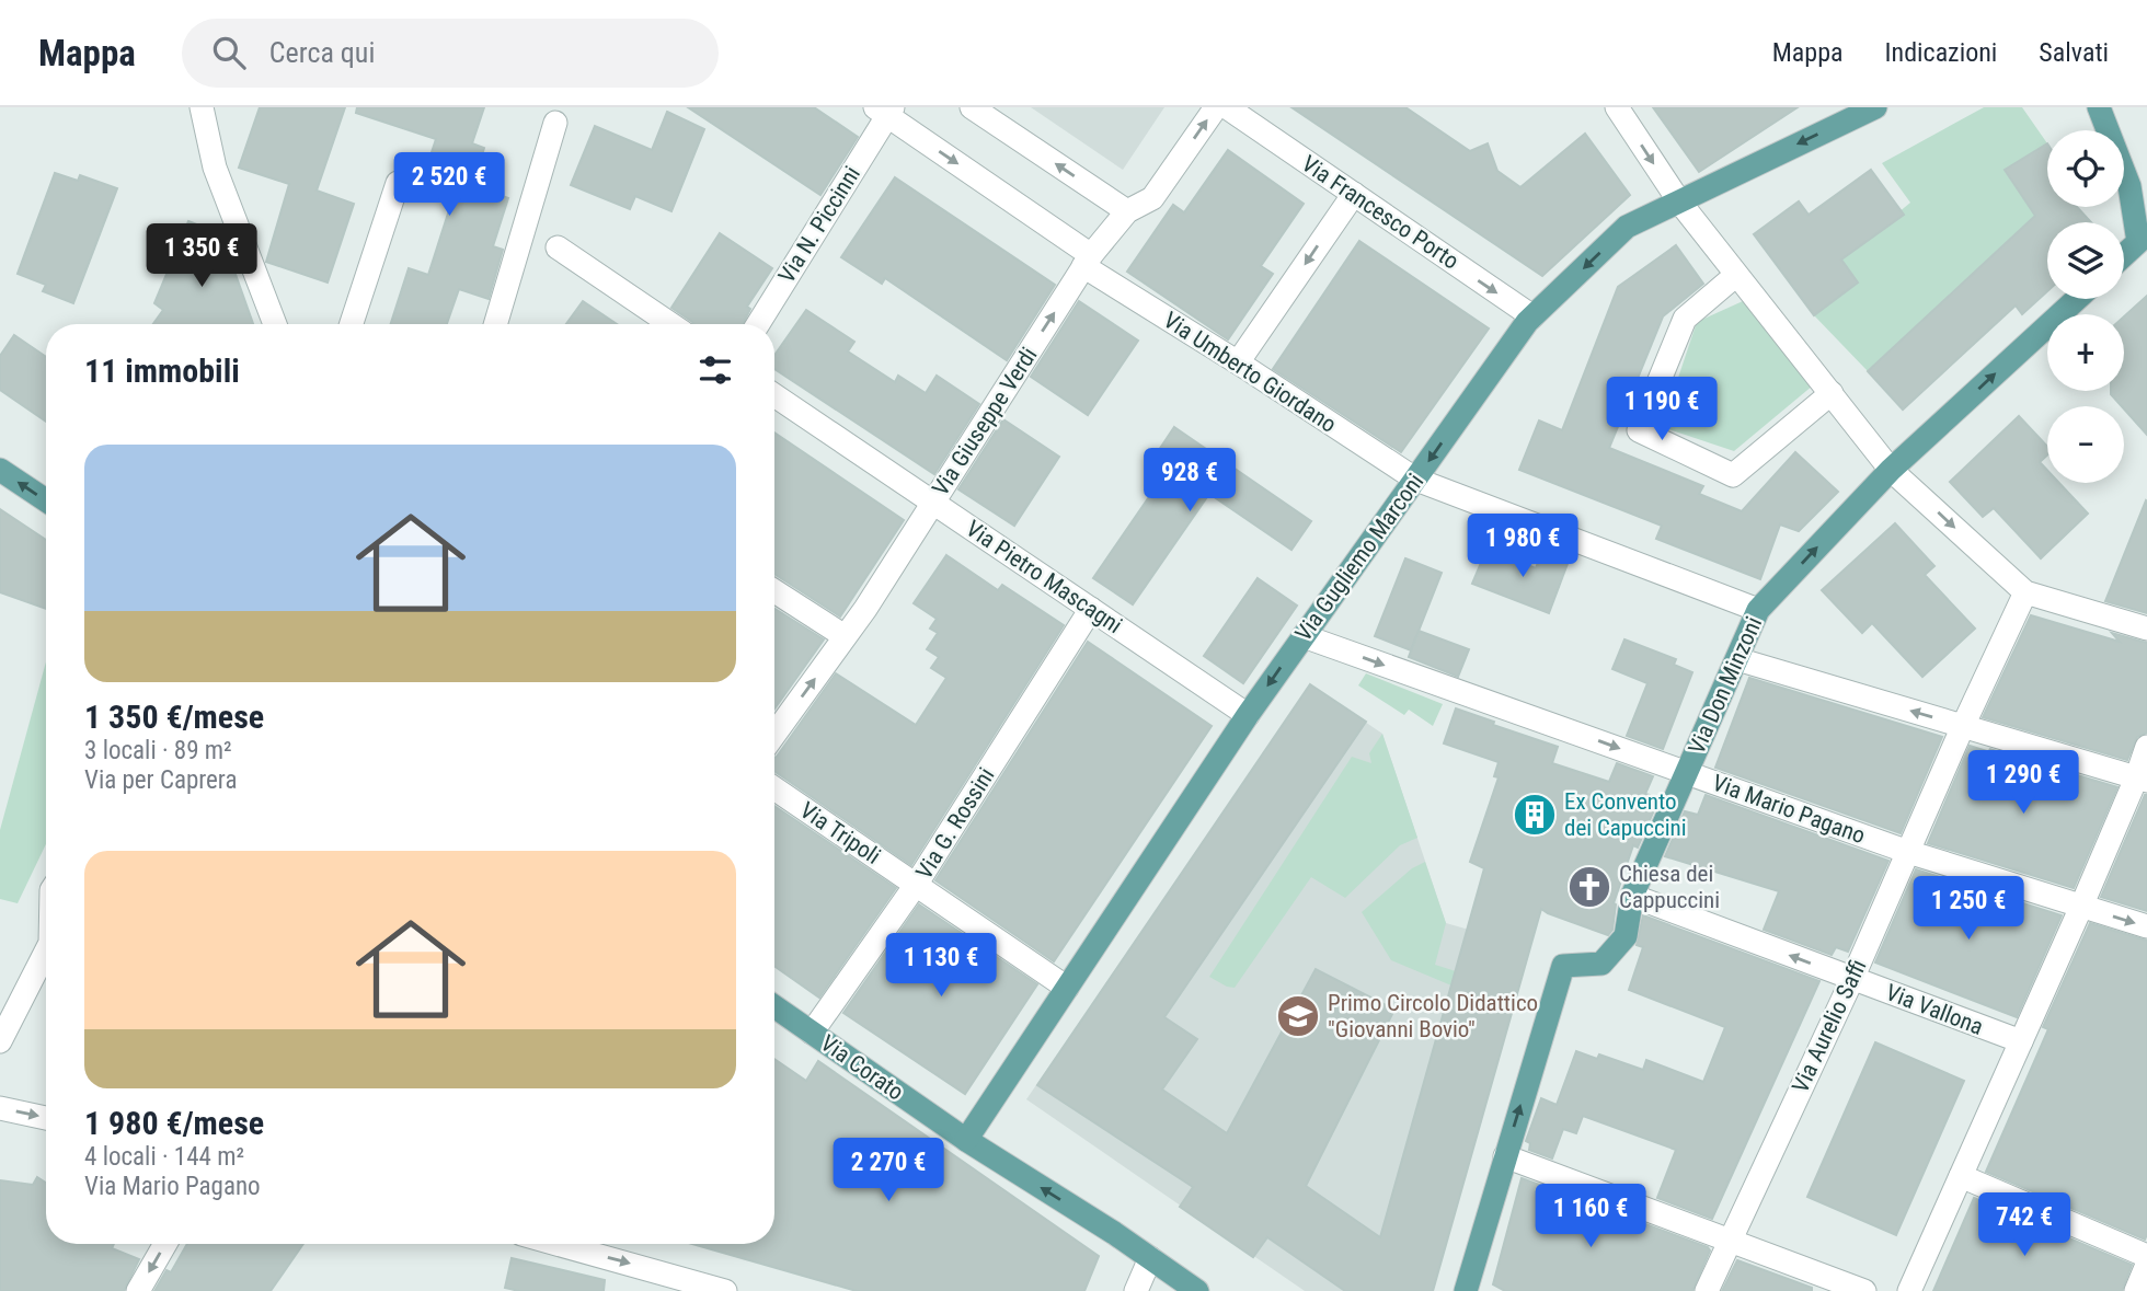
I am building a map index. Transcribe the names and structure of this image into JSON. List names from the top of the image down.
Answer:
{
  "streets": {
    "main road": ["Via Gugliemo Marconi", "Via Don Minzoni", "Via Corato"],
    "street": [
      "Via Francesco Porto",
      "Via N. Piccinni",
      "Via Umberto Giordano",
      "Via Giuseppe Verdi",
      "Via Pietro Mascagni",
      "Via Mario Pagano",
      "Via G. Rossini",
      "Via Tripoli",
      "Via Vallona",
      "Via Aurelio Saffi"
    ]
  },
  "crossings": [
    ["Via Francesco Porto", "Via Gugliemo Marconi"],
    ["Via N. Piccinni", "Via Umberto Giordano"],
    ["Via Umberto Giordano", "Via Giuseppe Verdi"],
    ["Via Umberto Giordano", "Via Gugliemo Marconi"],
    ["Via Umberto Giordano", "Via Don Minzoni"],
    ["Via Giuseppe Verdi", "Via Pietro Mascagni"],
    ["Via Gugliemo Marconi", "Via Pietro Mascagni"],
    ["Via Gugliemo Marconi", "Via Mario Pagano"],
    ["Via Gugliemo Marconi", "Via Tripoli"],
    ["Via Gugliemo Marconi", "Via Corato"],
    ["Via Pietro Mascagni", "Via G. Rossini"],
    ["Via Don Minzoni", "Via Mario Pagano"],
    ["Via Don Minzoni", "Via Vallona"],
    ["Via Mario Pagano", "Via Aurelio Saffi"],
    ["Via G. Rossini", "Via Tripoli"],
    ["Via G. Rossini", "Via Corato"],
    ["Via Vallona", "Via Aurelio Saffi"]
  ],
  "one_way": [
    "Via Francesco Porto",
    "Via Gugliemo Marconi",
    "Via Don Minzoni",
    "Via Mario Pagano",
    "Via Vallona",
    "Via Corato"
  ],
  "places": {
    "building": ["Ex Convento dei Capuccini"],
    "church": ["Chiesa dei Cappuccini"],
    "school or university": ["Primo Circolo Didattico \"Giovanni Bovio\""]
  },
  "page": {
    "header": "Mappa",
    "search": "Cerca qui",
    "nav": ["Mappa", "Indicazioni", "Salvati"],
    "map_buttons": ["+", "−"],
    "price": [
      "2 520 €",
      "1 350 €",
      "1 190 €",
      "928 €",
      "1 980 €",
      "1 290 €",
      "1 250 €",
      "1 130 €",
      "2 270 €",
      "1 160 €",
      "742 €"
    ],
    "heading": "11 immobili",
    "list": [
      {
        "name": "1 350 €/mese",
        "note": "3 locali · 89 m² · Via per Caprera"
      },
      {
        "name": "1 980 €/mese",
        "note": "4 locali · 144 m² · Via Mario Pagano"
      }
    ]
  }
}
